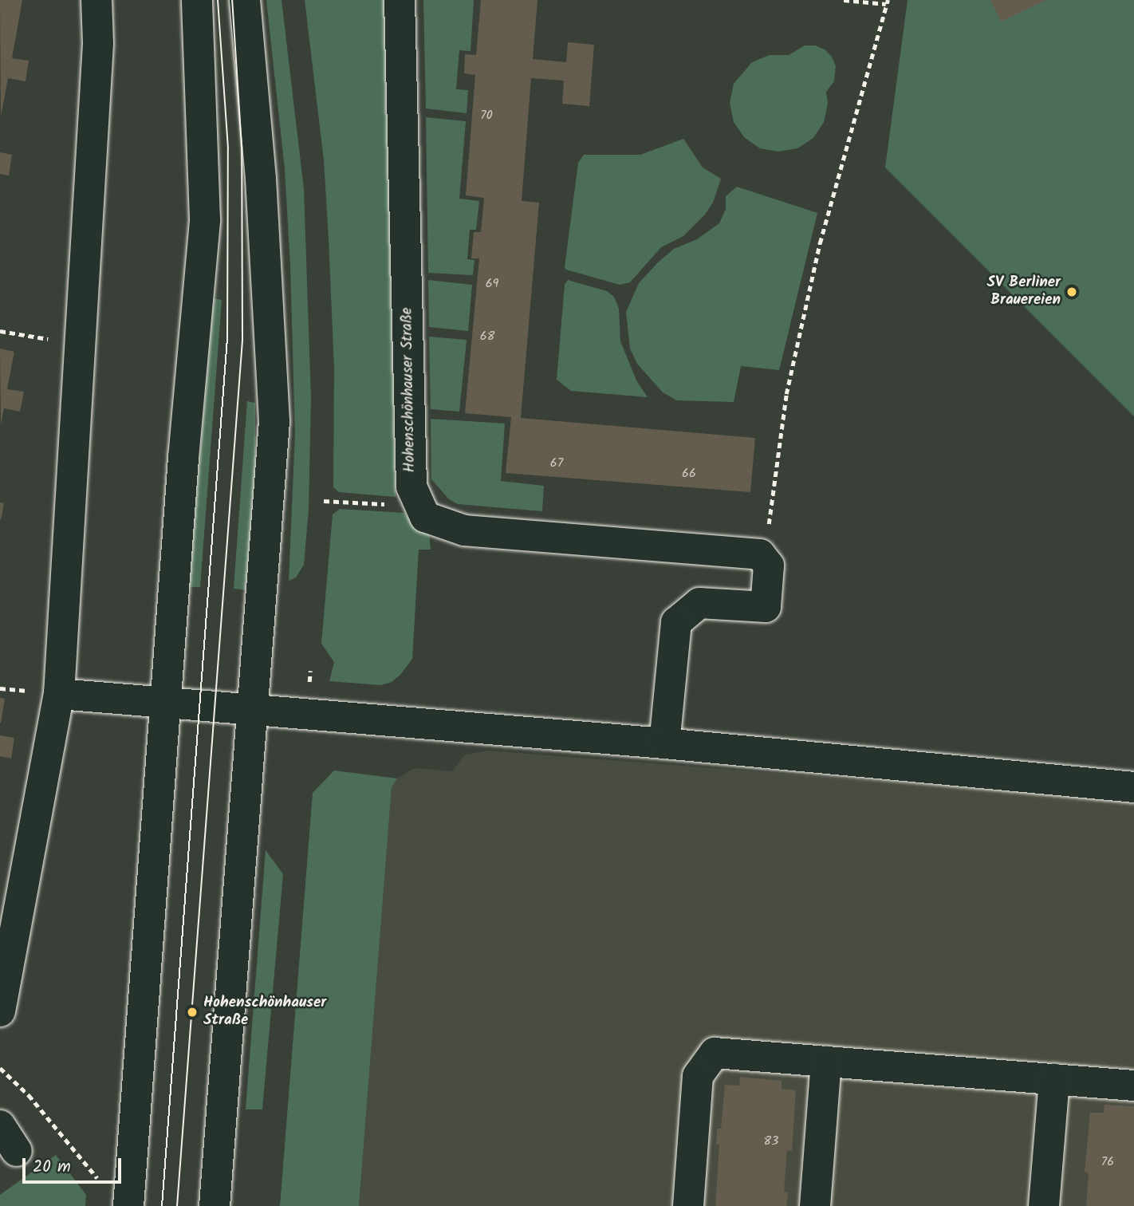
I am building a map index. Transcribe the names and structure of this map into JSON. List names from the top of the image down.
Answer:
{
  "streets": {
    "street": ["Hohenschönhauser Straße"]
  },
  "places": ["SV Berliner Brauereien", "Hohenschönhauser Straße"],
  "house_numbers": [
    "70",
    "69",
    "68",
    "67",
    "66",
    "83",
    "76"
  ],
  "scale_bar": "20 m"
}
